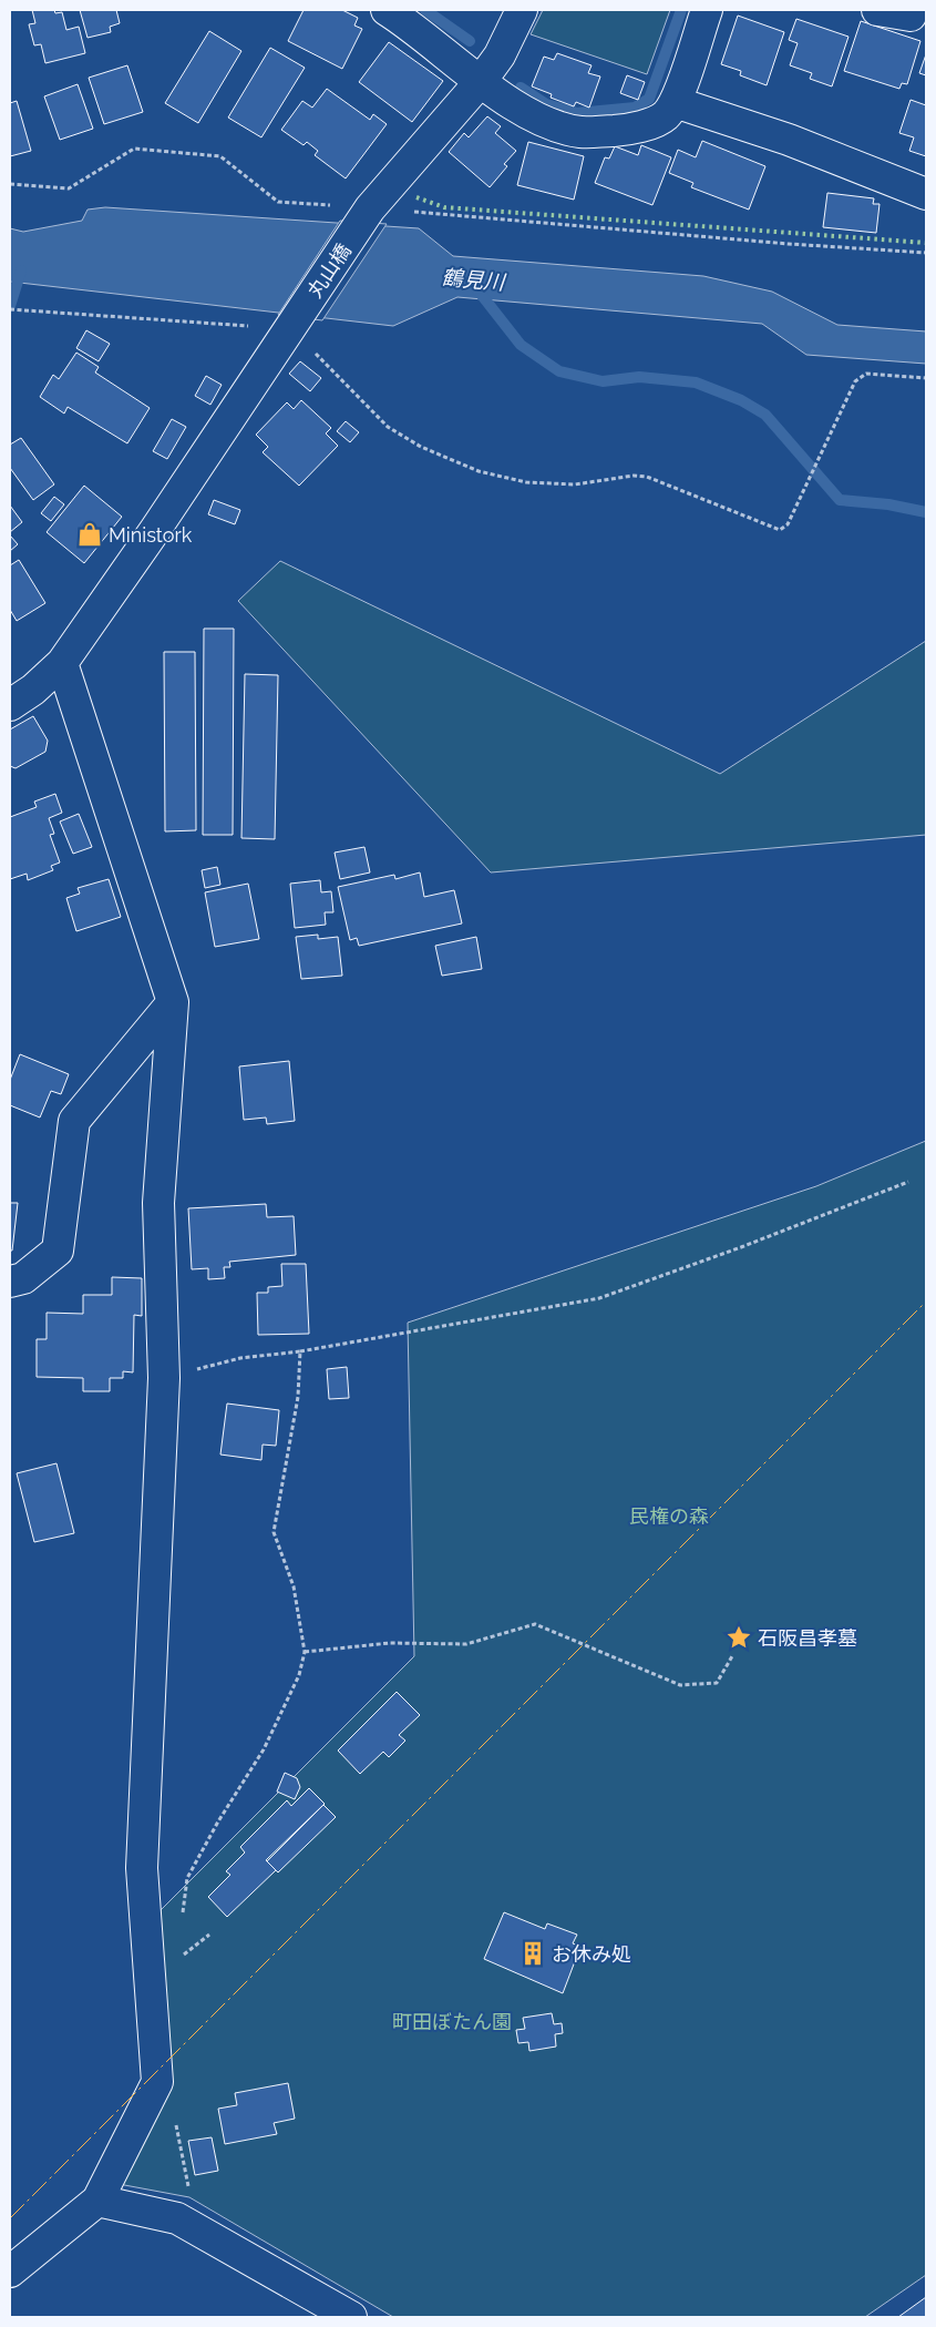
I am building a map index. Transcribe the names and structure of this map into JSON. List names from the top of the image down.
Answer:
{
  "streets": {
    "street": ["丸山橋"]
  },
  "water": ["鶴見川"],
  "parks": ["民権の森", "町田ぼたん園"],
  "places": {
    "shop": ["Ministork"],
    "place": ["石阪昌孝墓"],
    "building": ["お休み処"]
  }
}
